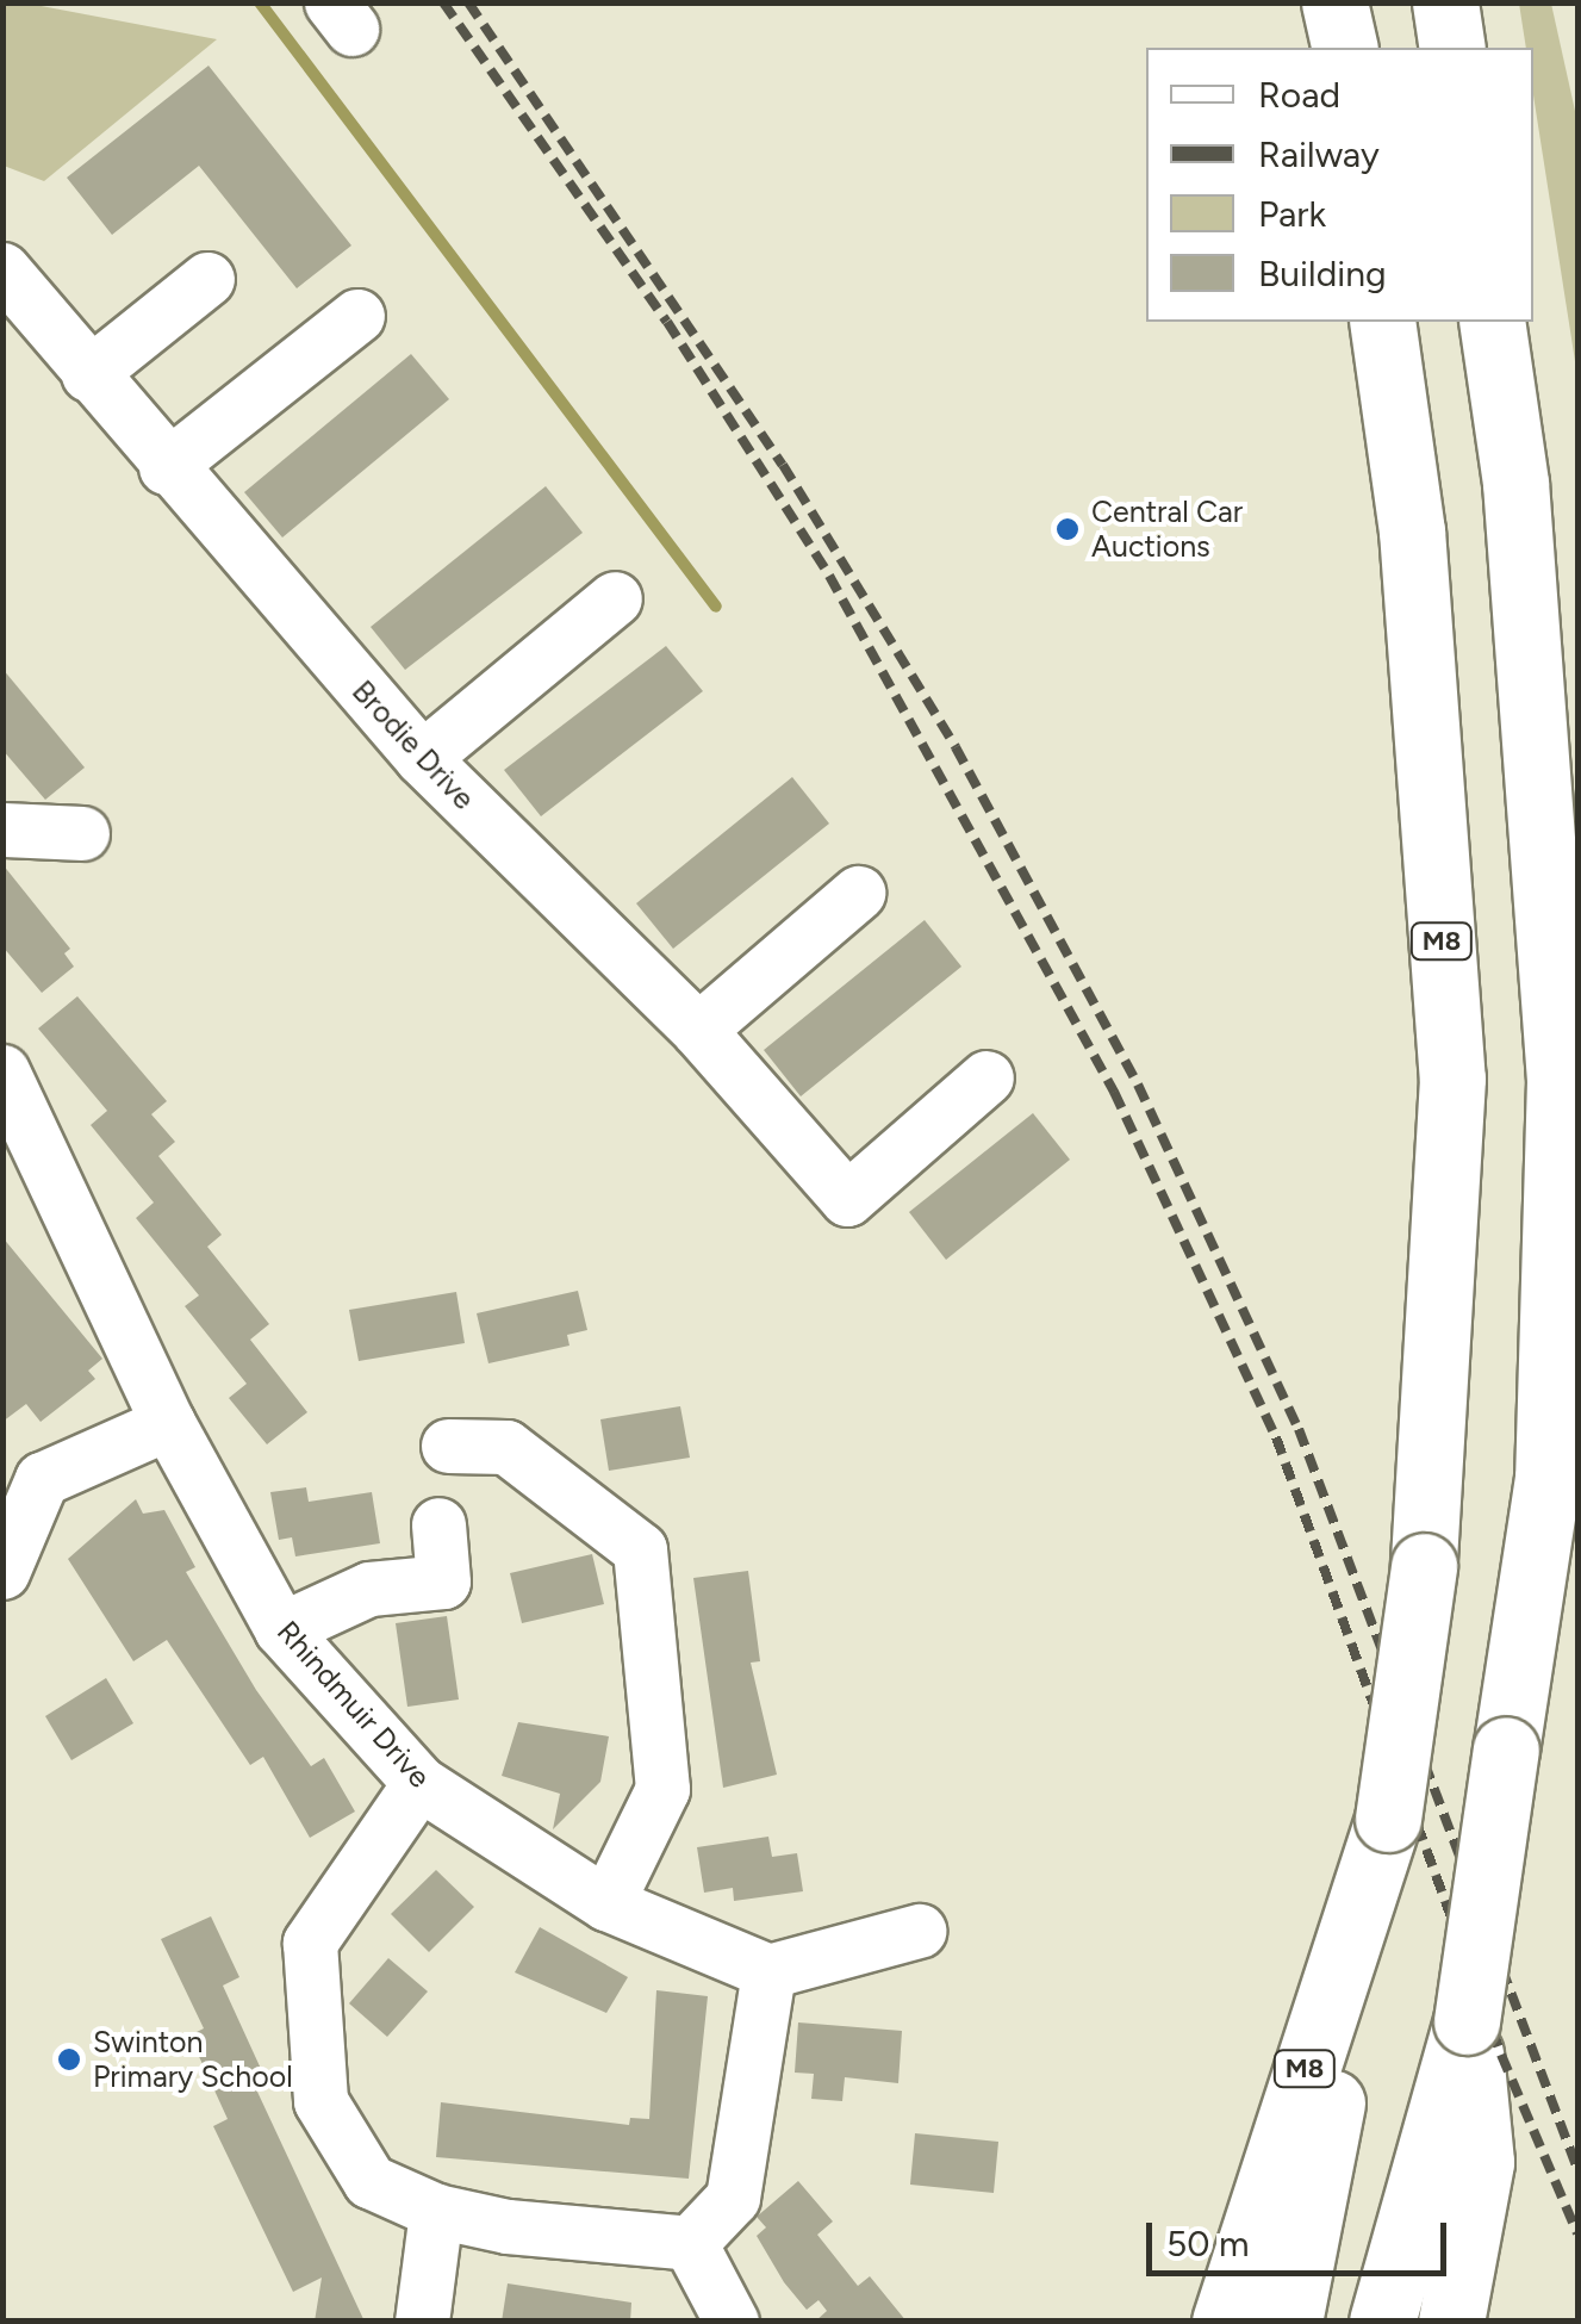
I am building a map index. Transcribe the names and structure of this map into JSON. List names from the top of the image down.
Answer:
{
  "streets": {
    "highway": ["M8"],
    "street": ["Brodie Drive", "Rhindmuir Drive"]
  },
  "places": ["Central Car Auctions", "Swinton Primary School"],
  "legend": [
    "Road",
    "Railway",
    "Park",
    "Building"
  ],
  "scale_bar": "50 m"
}
